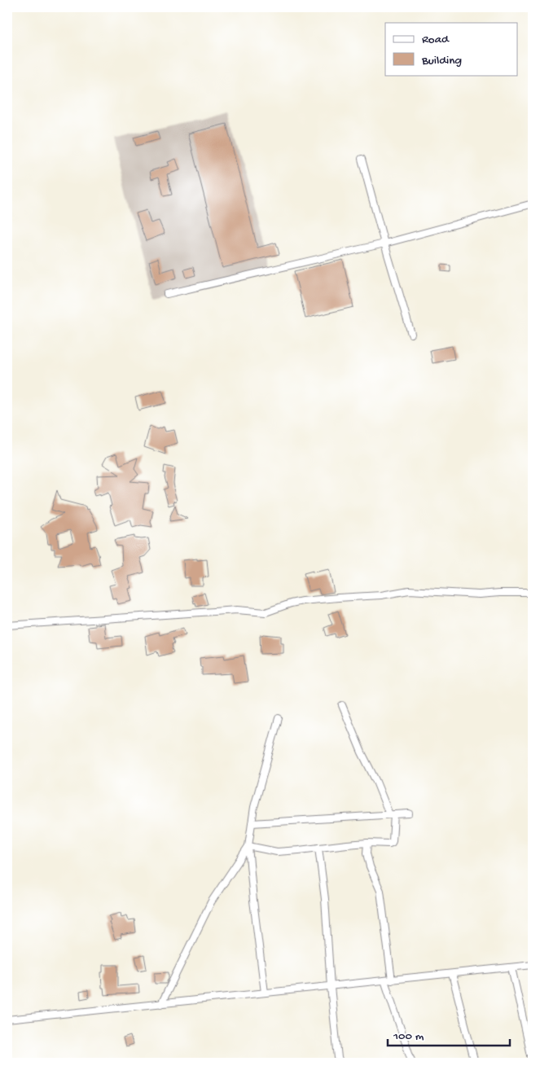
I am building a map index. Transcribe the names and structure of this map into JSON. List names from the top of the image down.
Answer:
{
  "legend": ["Road", "Building"],
  "scale_bar": "100 m"
}
